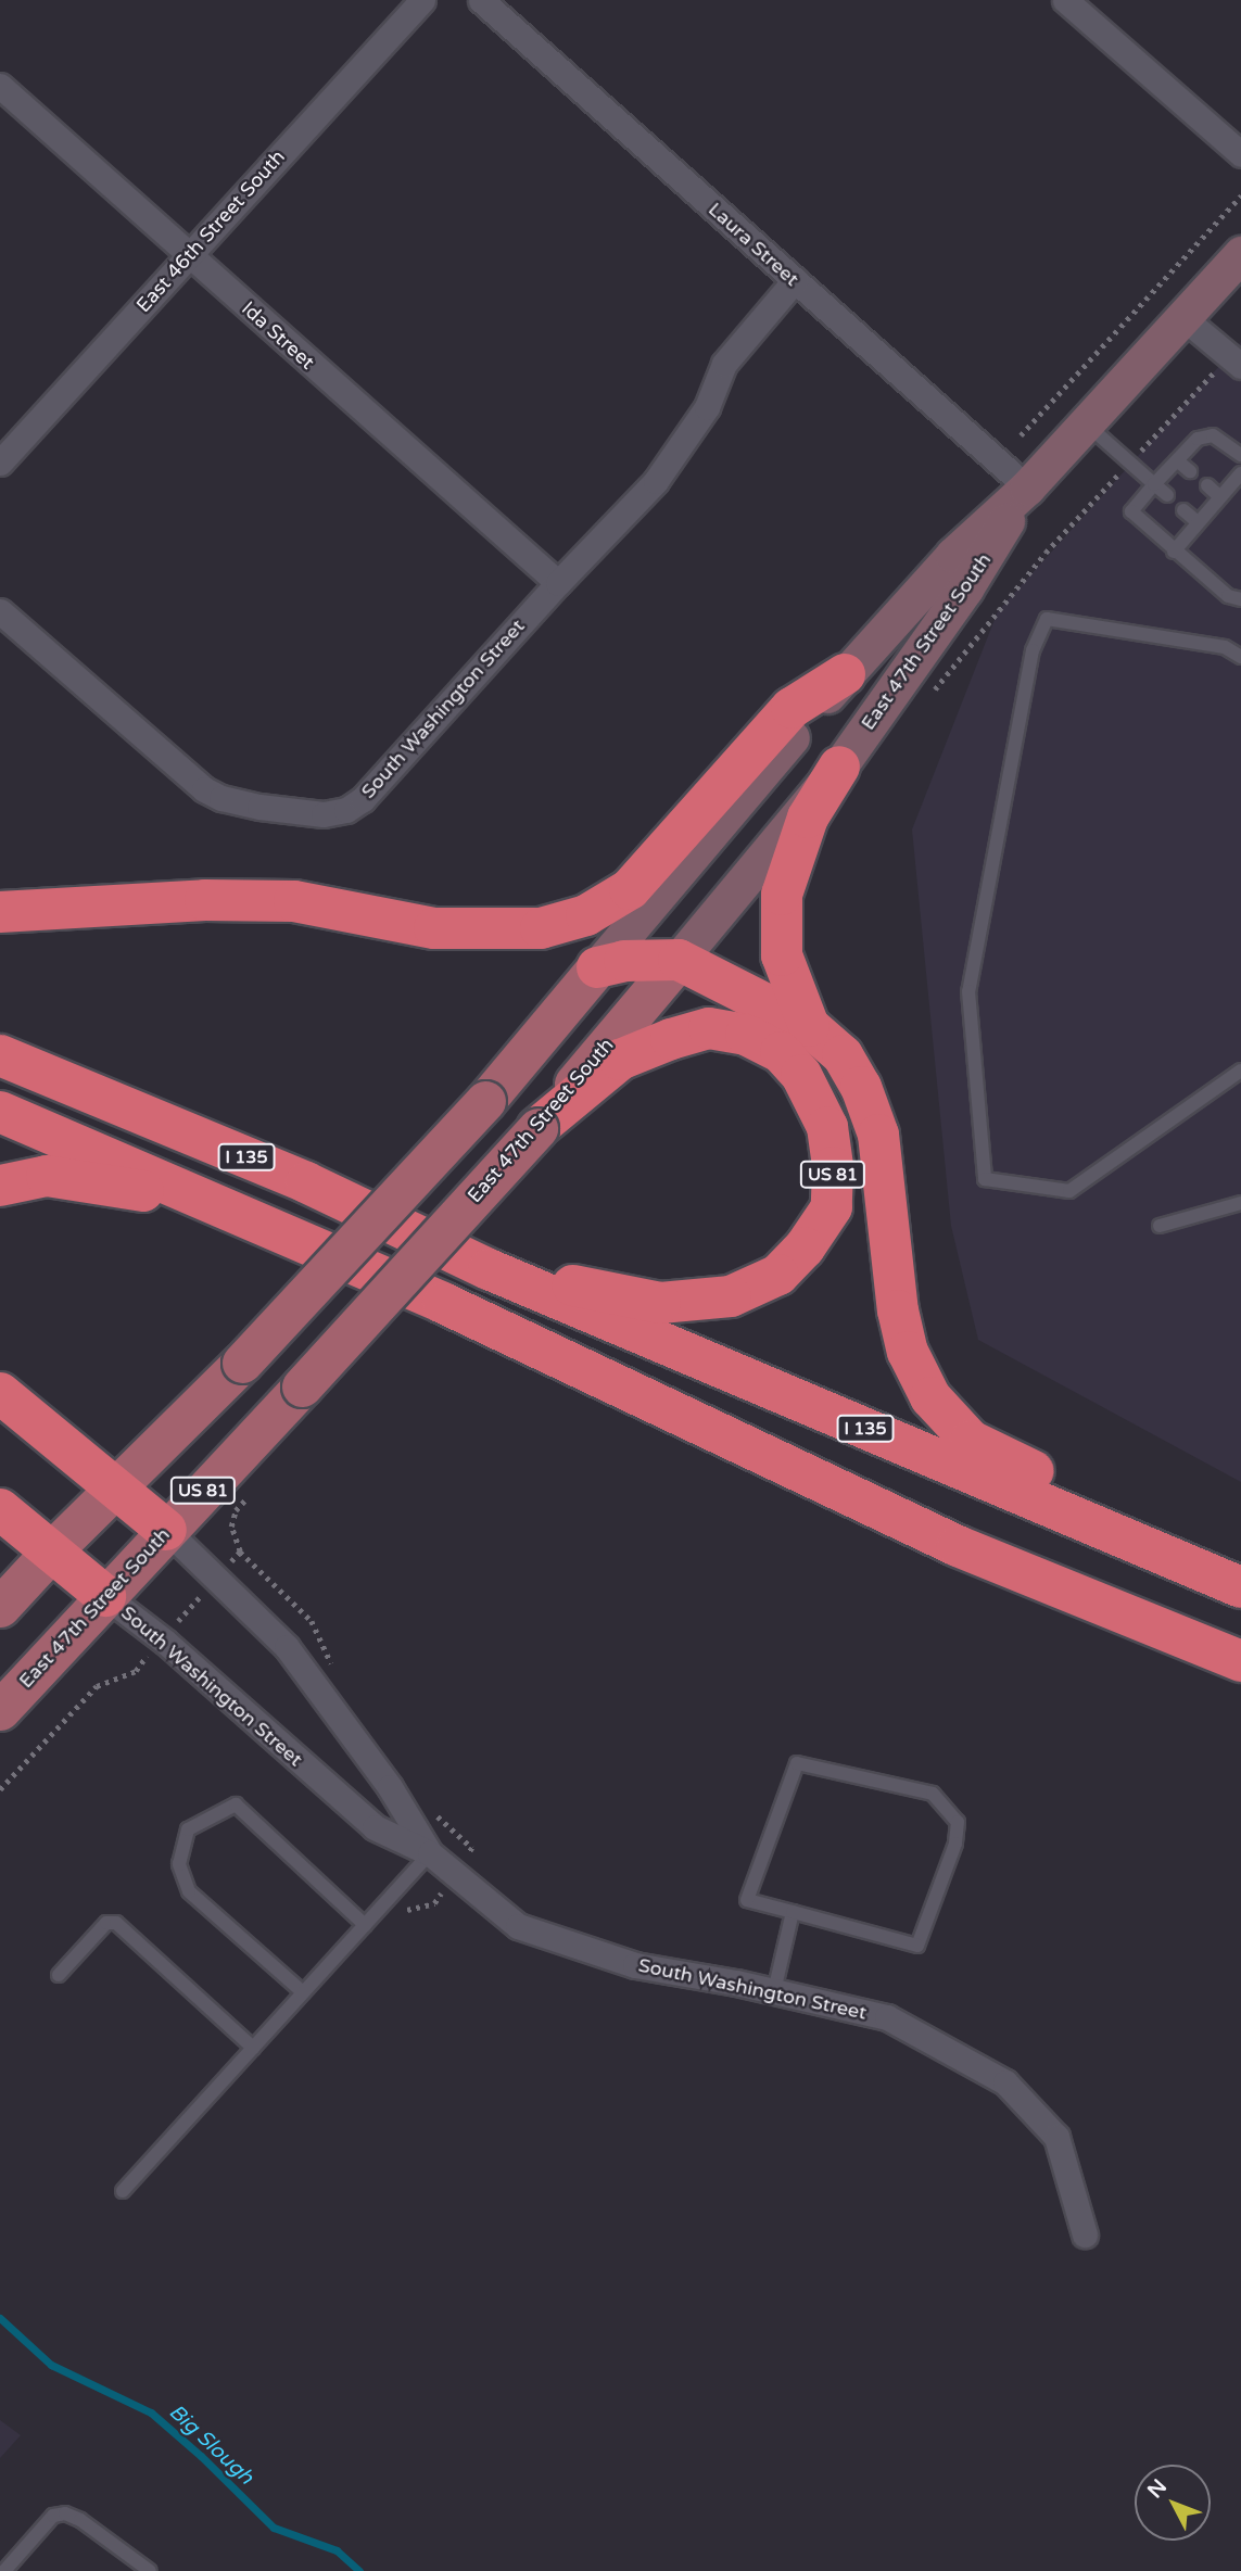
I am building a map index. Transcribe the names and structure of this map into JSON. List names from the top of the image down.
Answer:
{
  "streets": {
    "highway": ["I 135", "US 81"],
    "main road": ["East 47th Street South"],
    "street": [
      "East 46th Street South",
      "Laura Street",
      "Ida Street",
      "South Washington Street"
    ]
  },
  "crossings": [
    ["East 46th Street South", "Ida Street"],
    ["Laura Street", "East 47th Street South"],
    ["Laura Street", "South Washington Street"],
    ["Ida Street", "South Washington Street"],
    ["East 47th Street South", "South Washington Street"],
    ["East 47th Street South", "US 81"],
    ["I 135", "US 81"]
  ],
  "water": ["Big Slough"],
  "north": "top left"
}
